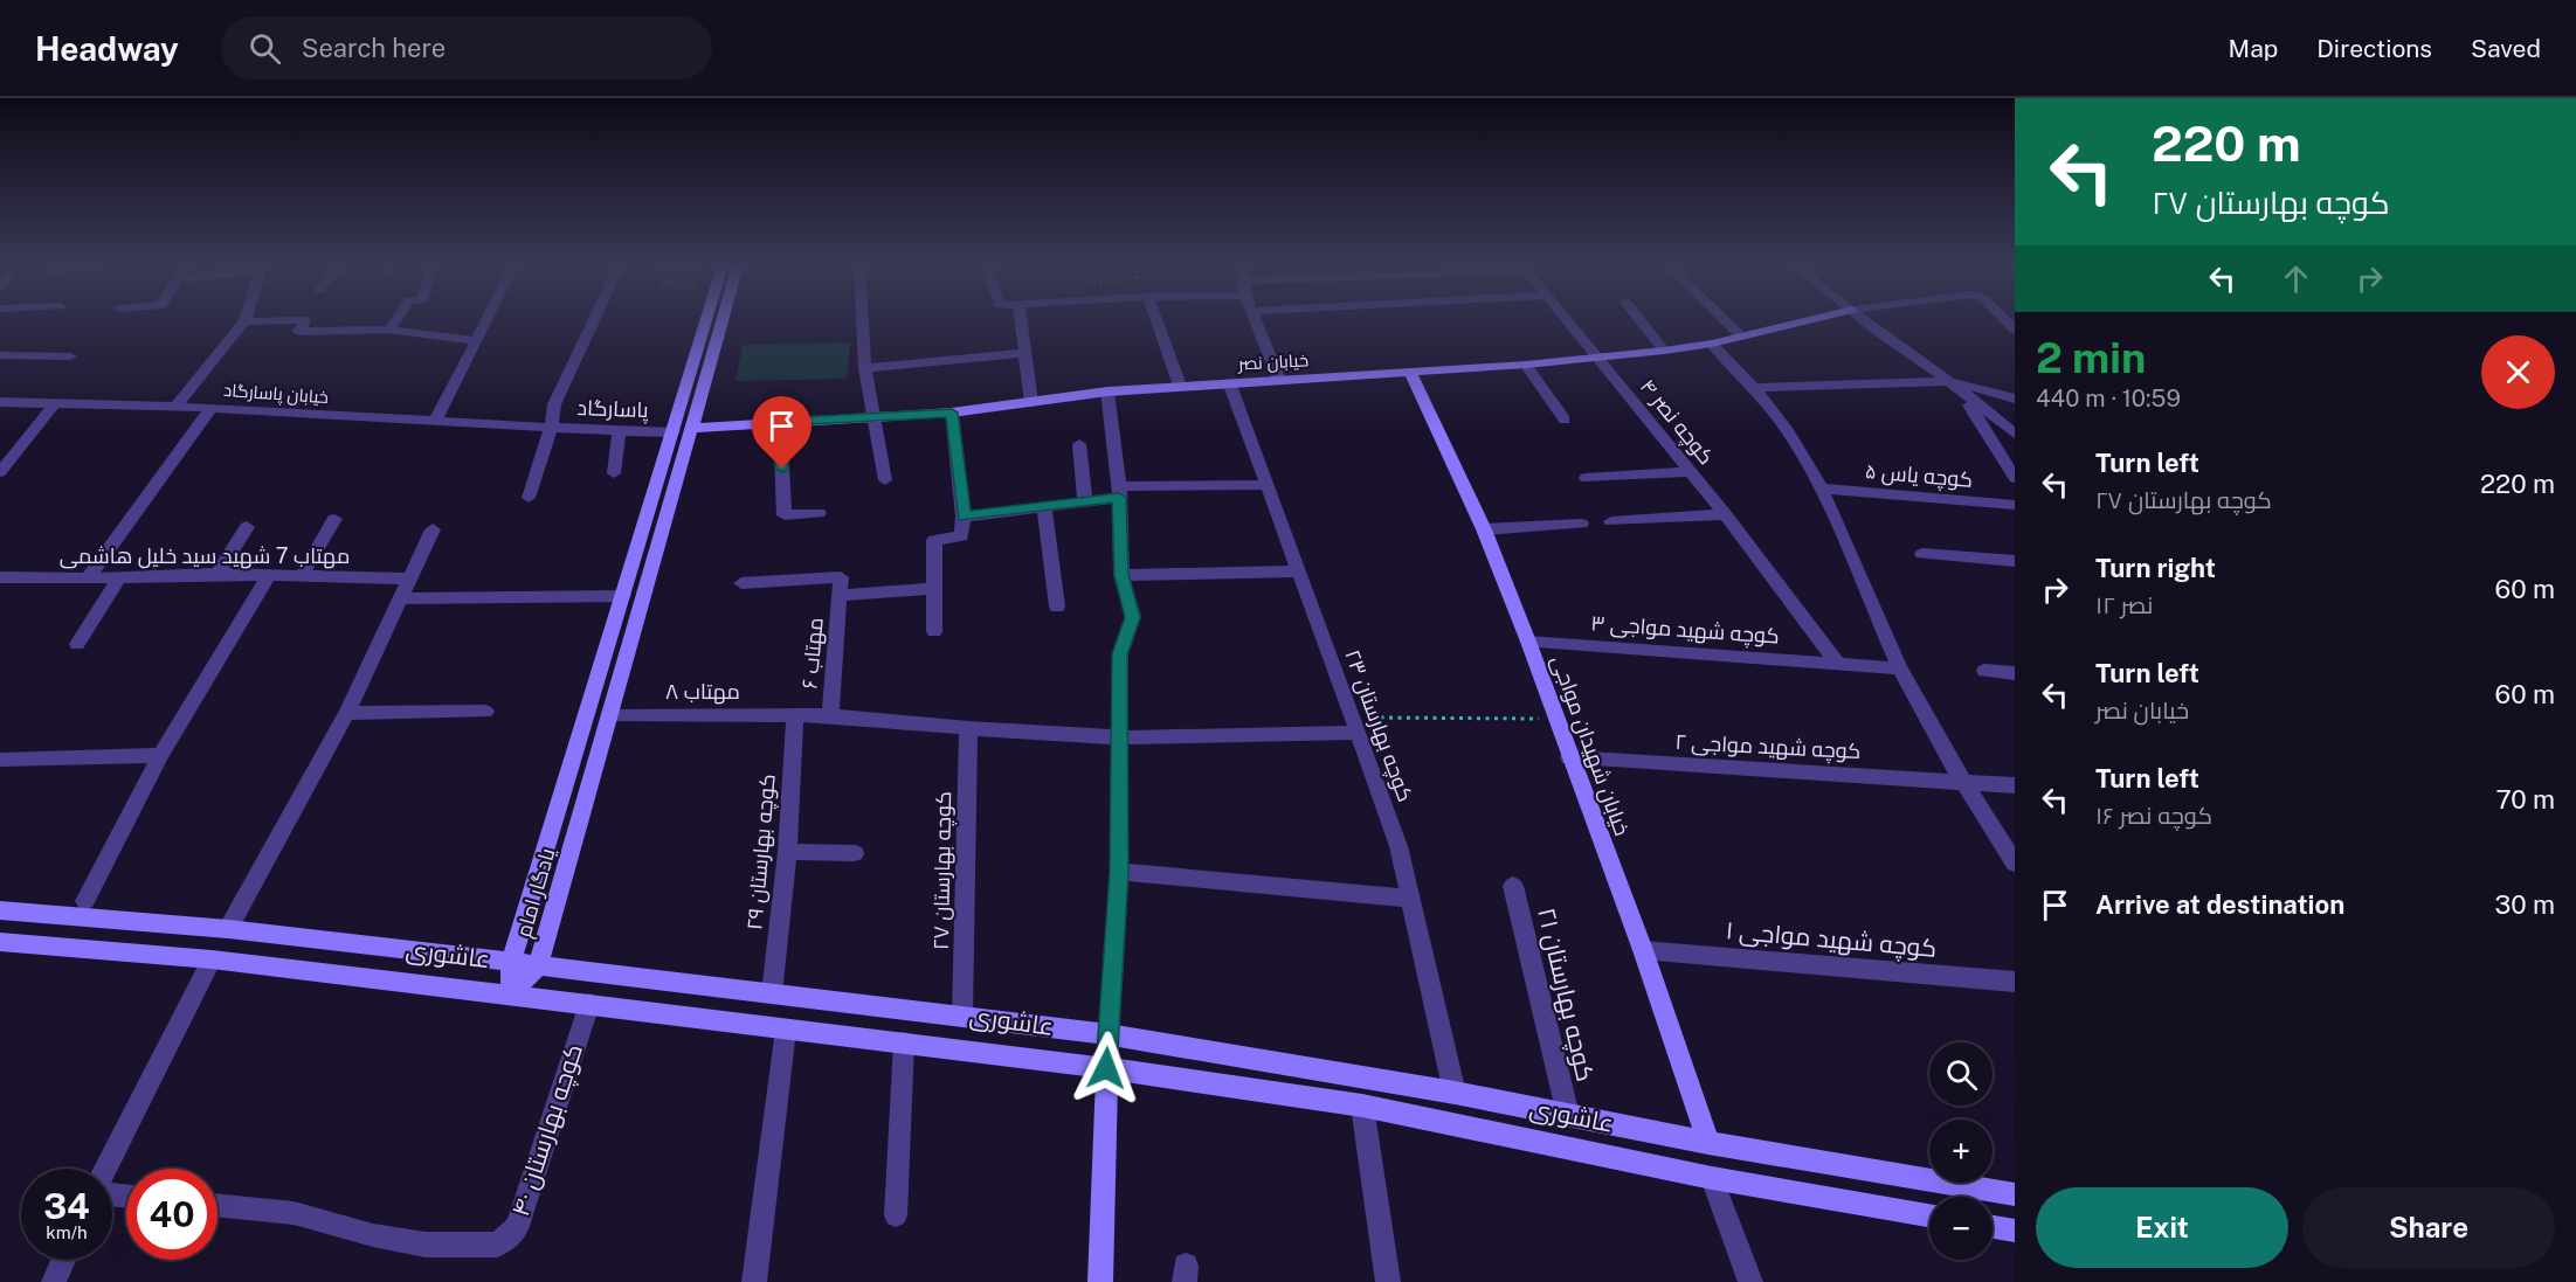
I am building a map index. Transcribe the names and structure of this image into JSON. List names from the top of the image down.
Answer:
{
  "streets": {
    "street": [
      "خیابان نصر",
      "خیابان پاسارگاد",
      "پاسارگاد",
      "کوچه نصر ۴",
      "کوچه یاس ۵",
      "مهتاب 7 شهید سید خلیل هاشمی",
      "کوچه شهید مواجی ۳",
      "مهتاب ۶",
      "مهتاب ۸",
      "کوچه بهارستان ۲۳",
      "خیابان شهیدان مواجی",
      "کوچه شهید مواجی ۲",
      "کوچه بهارستان ۲۹",
      "کوچه بهارستان ۲۷",
      "یادگار امام",
      "کوچه شهید مواجی ۱",
      "عاشوری",
      "کوچه بهارستان ۲۱",
      "کوچه بهارستان ۴۰"
    ]
  },
  "crossings": [
    ["خیابان نصر", "کوچه نصر ۴"],
    ["خیابان نصر", "کوچه بهارستان ۲۳"],
    ["خیابان نصر", "خیابان شهیدان مواجی"],
    ["خیابان نصر", "یادگار امام"],
    ["خیابان پاسارگاد", "پاسارگاد"],
    ["پاسارگاد", "یادگار امام"],
    ["کوچه نصر ۴", "کوچه شهید مواجی ۳"],
    ["کوچه شهید مواجی ۳", "خیابان شهیدان مواجی"],
    ["مهتاب ۶", "مهتاب ۸"],
    ["مهتاب ۸", "کوچه بهارستان ۲۳"],
    ["مهتاب ۸", "کوچه بهارستان ۲۹"],
    ["مهتاب ۸", "کوچه بهارستان ۲۷"],
    ["مهتاب ۸", "یادگار امام"],
    ["کوچه بهارستان ۲۳", "عاشوری"],
    ["خیابان شهیدان مواجی", "کوچه شهید مواجی ۲"],
    ["خیابان شهیدان مواجی", "کوچه شهید مواجی ۱"],
    ["خیابان شهیدان مواجی", "عاشوری"],
    ["کوچه بهارستان ۲۹", "عاشوری"],
    ["کوچه بهارستان ۲۷", "عاشوری"],
    ["یادگار امام", "عاشوری"],
    ["عاشوری", "کوچه بهارستان ۲۱"],
    ["عاشوری", "کوچه بهارستان ۴۰"]
  ],
  "page": {
    "header": "Headway",
    "search": "Search here",
    "nav": ["Map", "Directions", "Saved"],
    "turn": ["220 m", "کوچه بهارستان ۲۷"],
    "heading": ["2 min", "440 m · 10:59"],
    "list": [
      {
        "name": "Turn left",
        "note": "کوچه بهارستان ۲۷",
        "value": "220 m"
      },
      {
        "name": "Turn right",
        "note": "نصر ۱۲",
        "value": "60 m"
      },
      {
        "name": "Turn left",
        "note": "خیابان نصر",
        "value": "60 m"
      },
      {
        "name": "Turn left",
        "note": "کوچه نصر ۱۶",
        "value": "70 m"
      },
      {
        "name": "Arrive at destination",
        "value": "30 m"
      }
    ],
    "map_buttons": ["+", "−"],
    "speed": "34 km/h",
    "limit": "40",
    "buttons": ["Exit", "Share"]
  }
}
